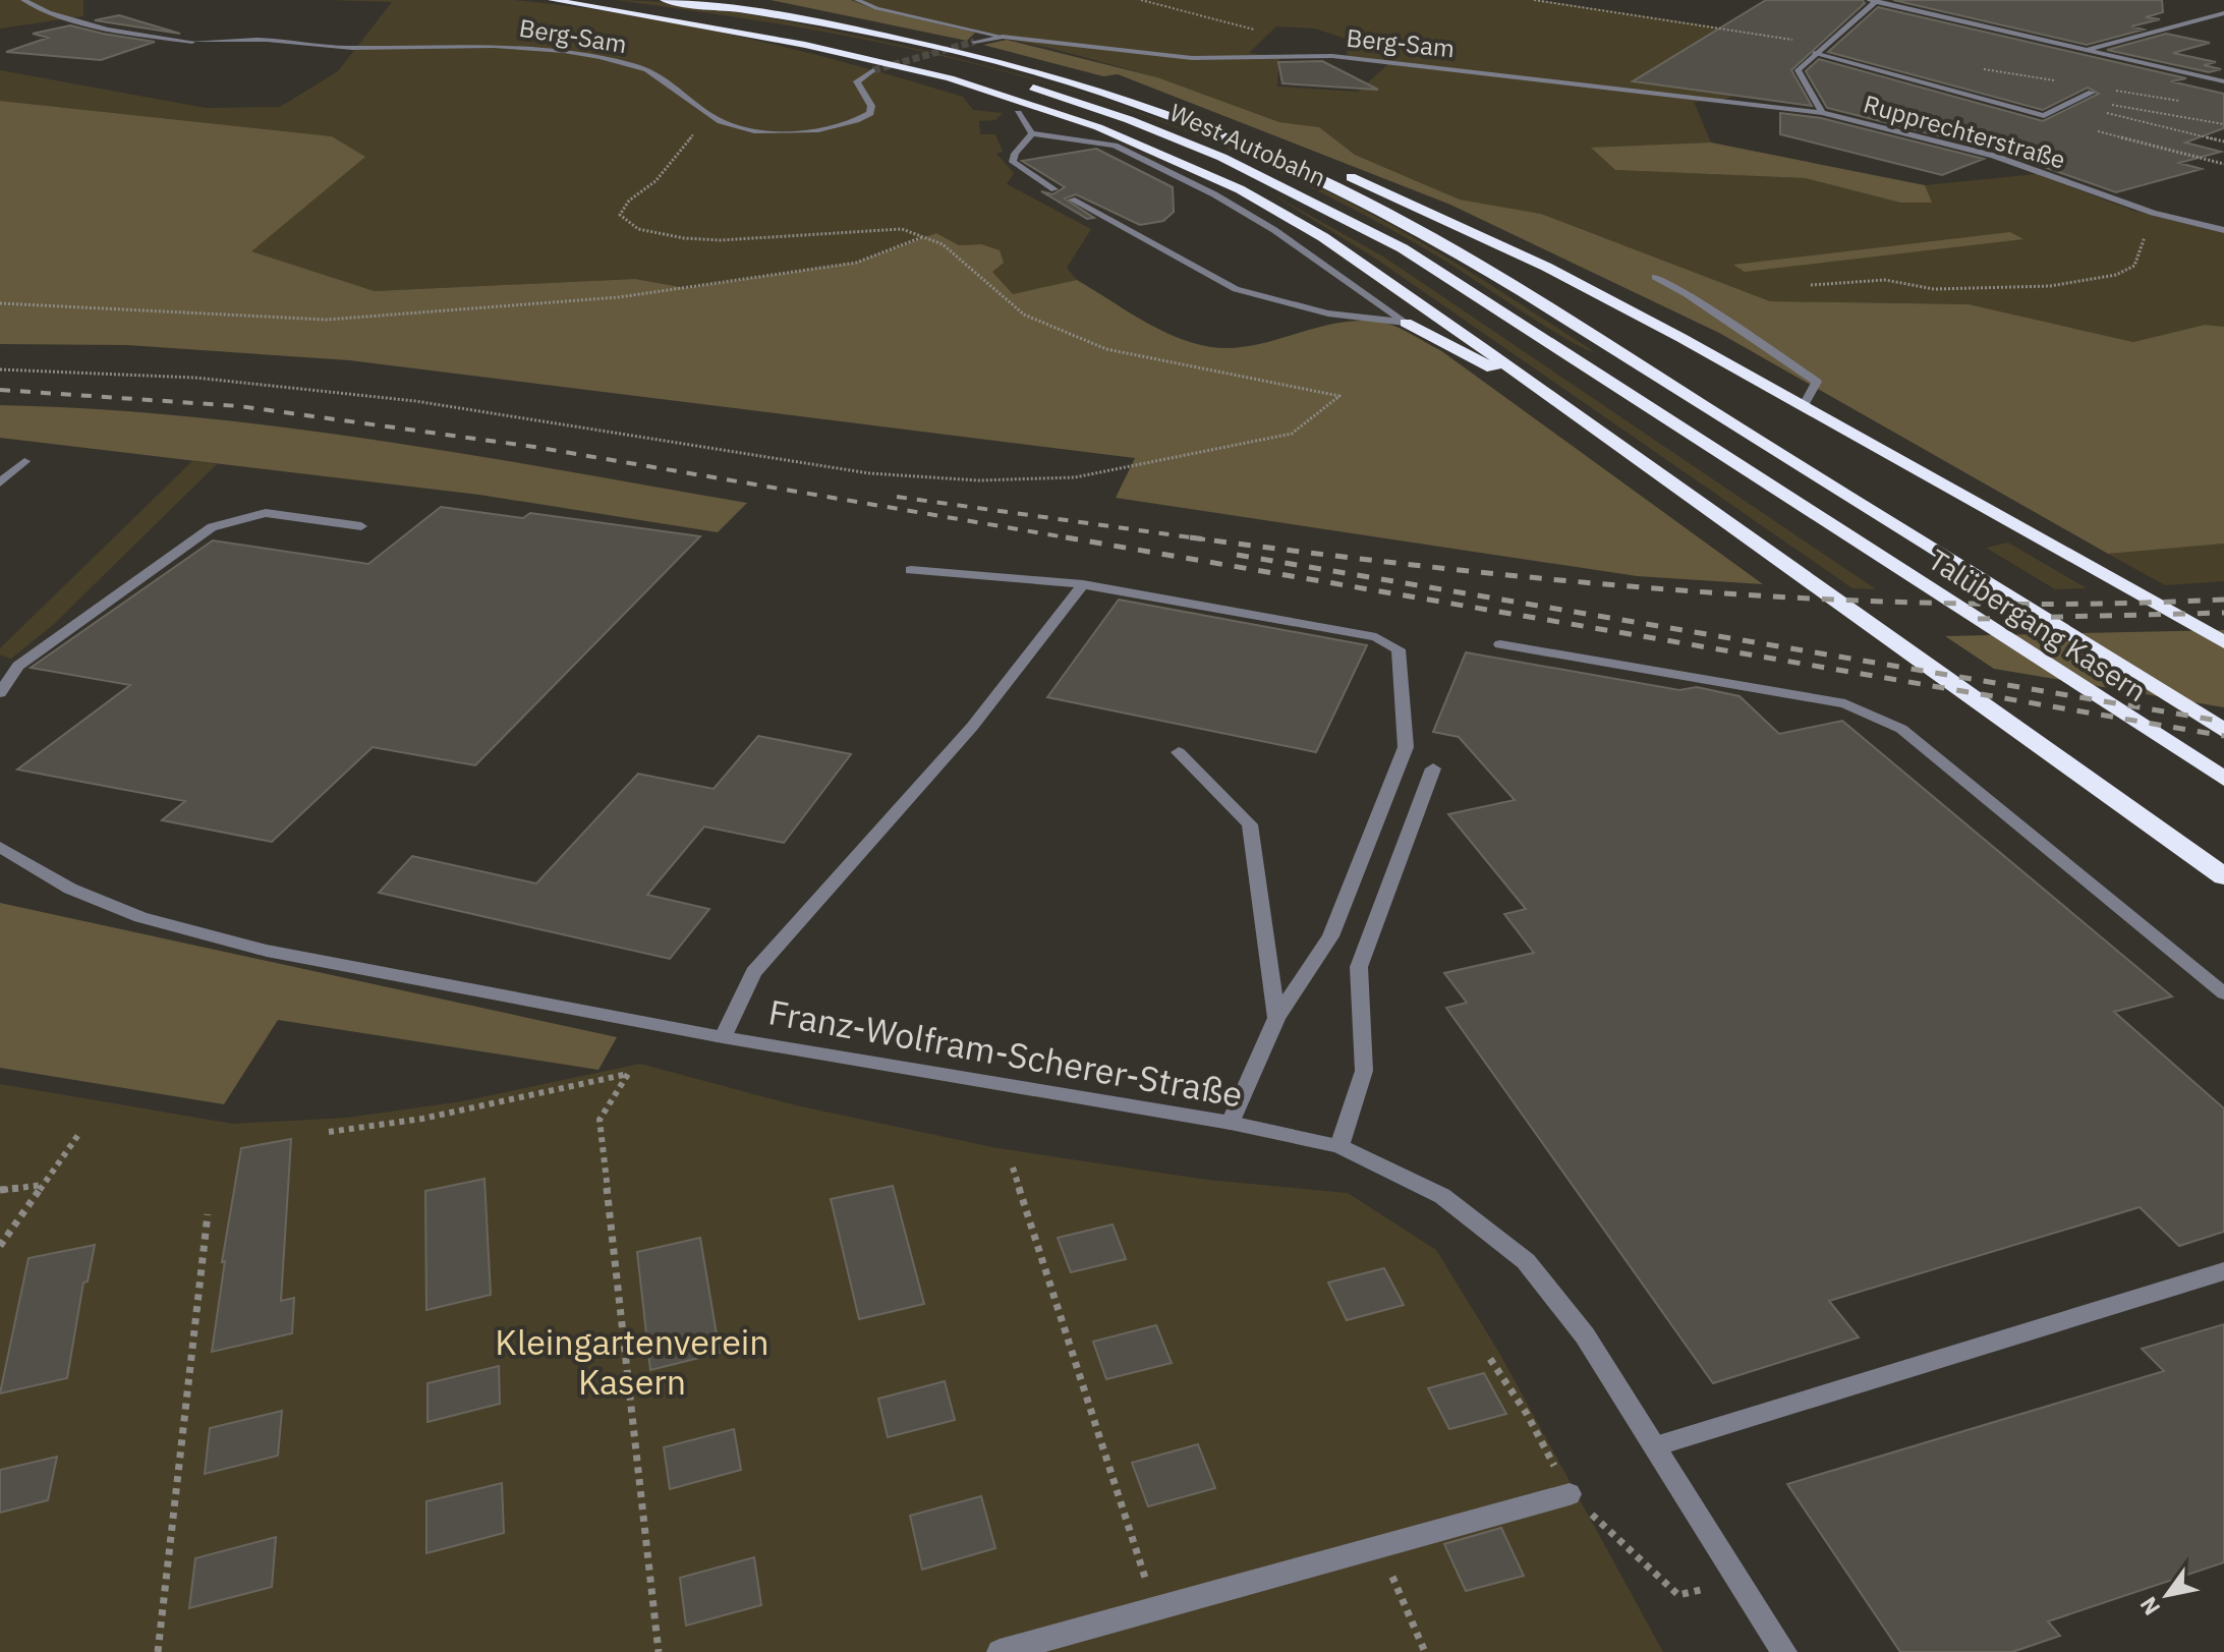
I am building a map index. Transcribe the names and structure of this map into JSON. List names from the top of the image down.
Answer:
{
  "streets": {
    "highway": ["West Autobahn", "Talübergang Kasern"],
    "street": ["Berg-Sam", "Rupprechterstraße", "Franz-Wolfram-Scherer-Straße"]
  },
  "crossings": [
    ["Berg-Sam", "Rupprechterstraße"],
    ["West Autobahn", "Talübergang Kasern"]
  ],
  "parks": ["Kleingartenverein Kasern"],
  "north": "bottom left"
}
